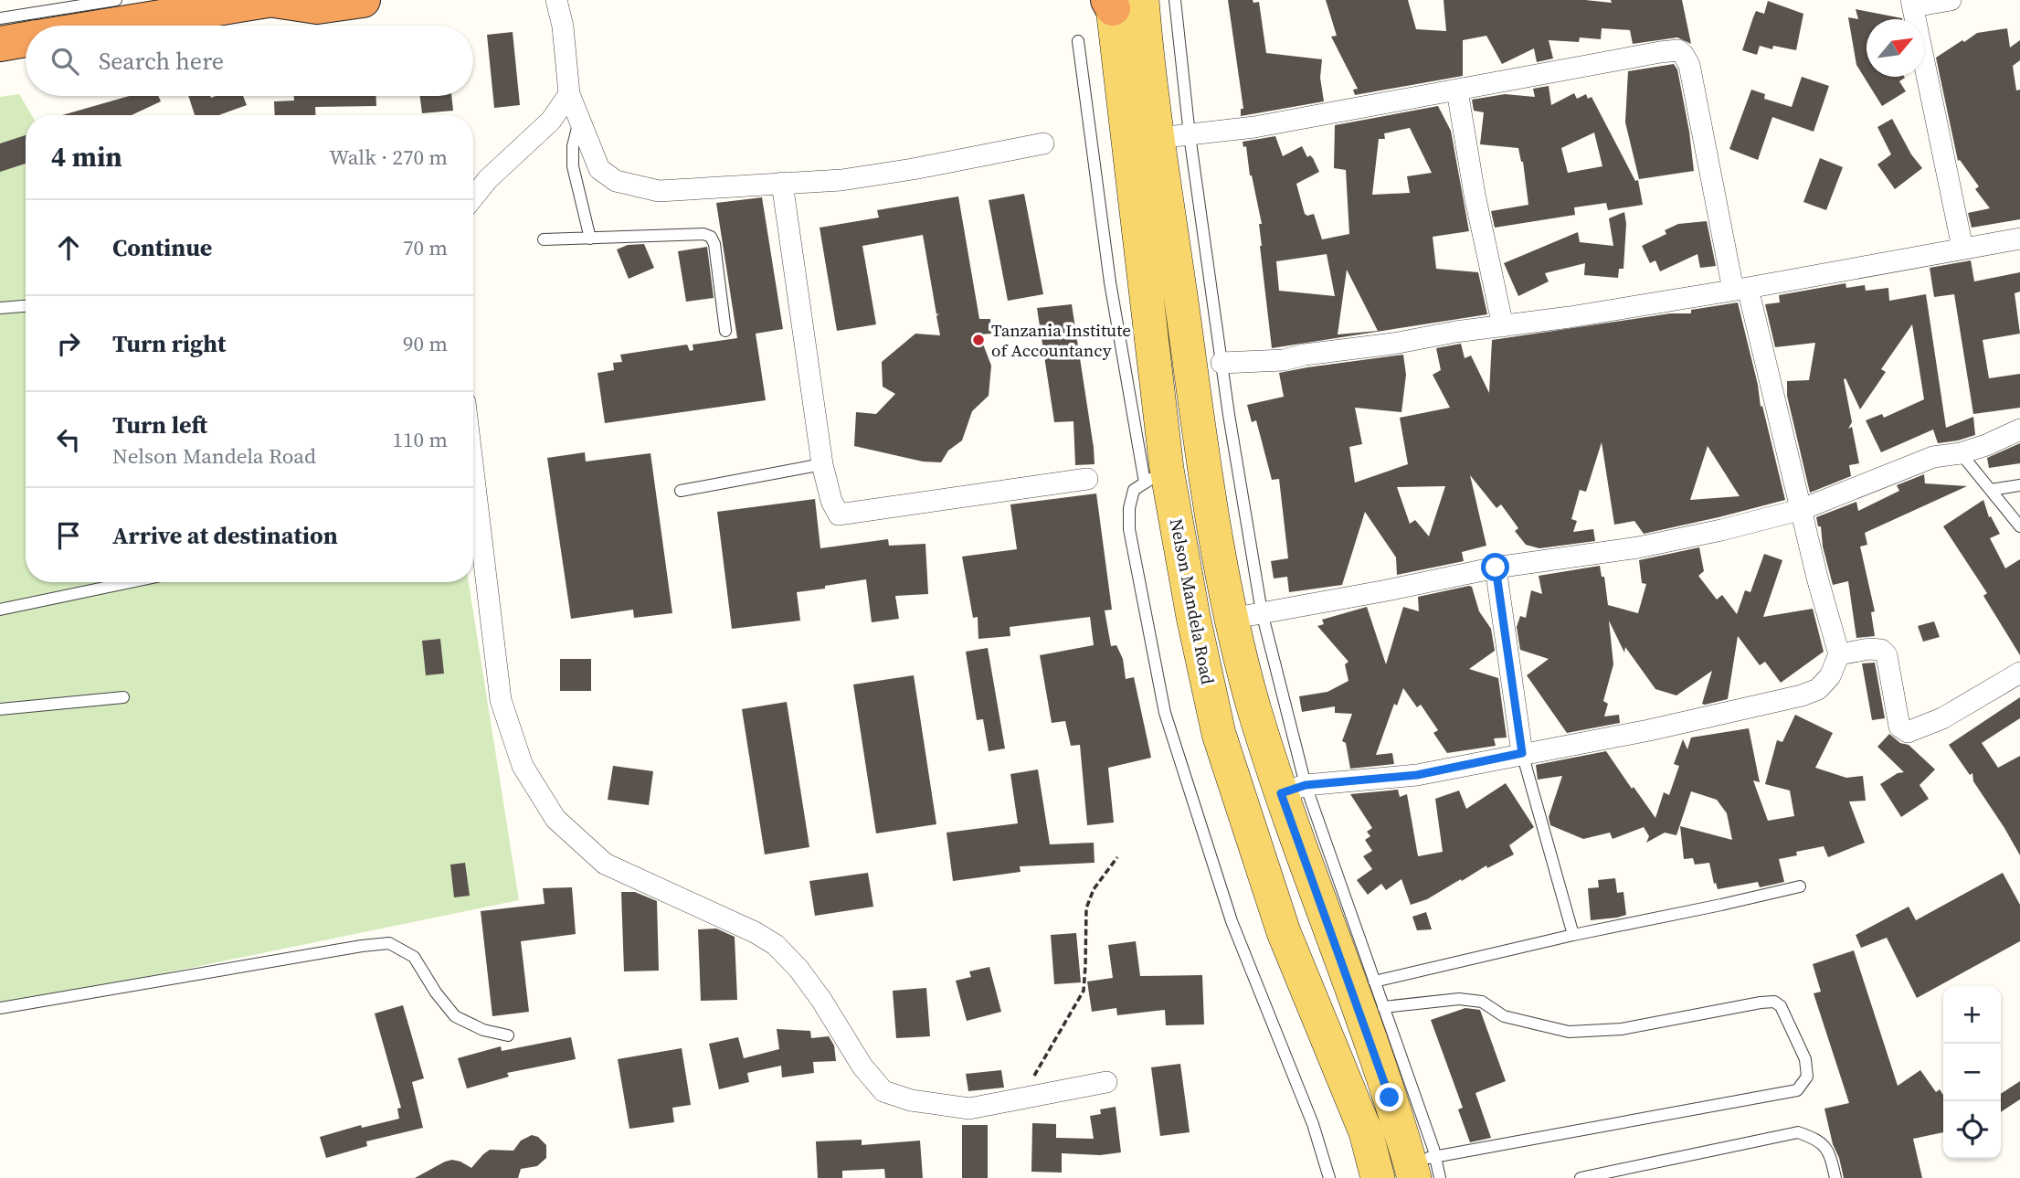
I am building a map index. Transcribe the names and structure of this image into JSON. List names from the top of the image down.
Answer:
{
  "streets": {
    "main road": ["Nelson Mandela Road"]
  },
  "places": ["Tanzania Institute of Accountancy"],
  "north": "top right",
  "page": {
    "search": "Search here",
    "heading": ["4 min", "Walk · 270 m"],
    "list": [
      ["Continue", "70 m"],
      ["Turn right", "90 m"],
      ["Turn left", "Nelson Mandela Road", "110 m"],
      "Arrive at destination"
    ],
    "map_buttons": ["+", "−"]
  }
}
